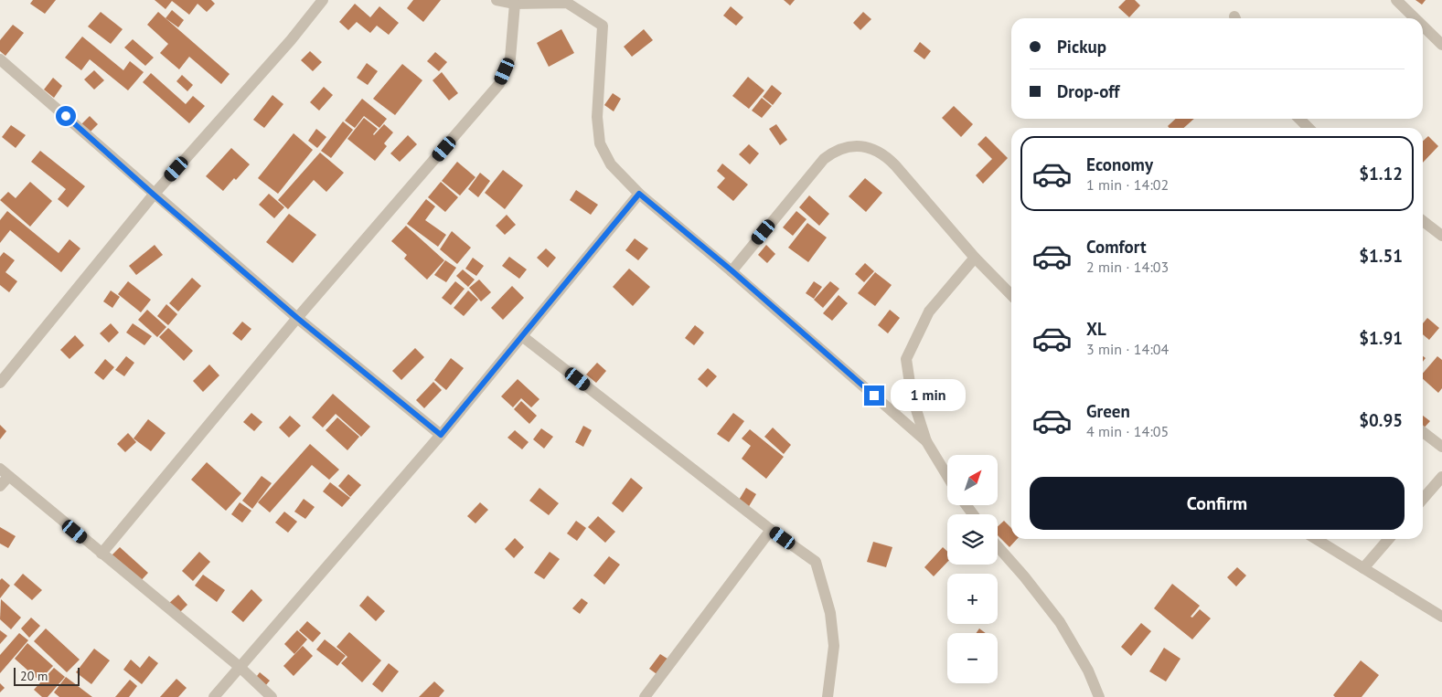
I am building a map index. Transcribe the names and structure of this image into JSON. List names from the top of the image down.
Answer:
{
  "scale_bar": "20 m",
  "north": "top right",
  "page": {
    "banner": ["Pickup", "Drop-off"],
    "list": [
      {
        "name": "Economy",
        "note": "1 min · 14:02",
        "value": "$1.12"
      },
      {
        "name": "Comfort",
        "note": "2 min · 14:03",
        "value": "$1.51"
      },
      {
        "name": "XL",
        "note": "3 min · 14:04",
        "value": "$1.91"
      },
      {
        "name": "Green",
        "note": "4 min · 14:05",
        "value": "$0.95"
      }
    ],
    "bubble": "1 min",
    "map_buttons": ["+", "−"],
    "buttons": "Confirm",
    "scale": "20 m"
  }
}
